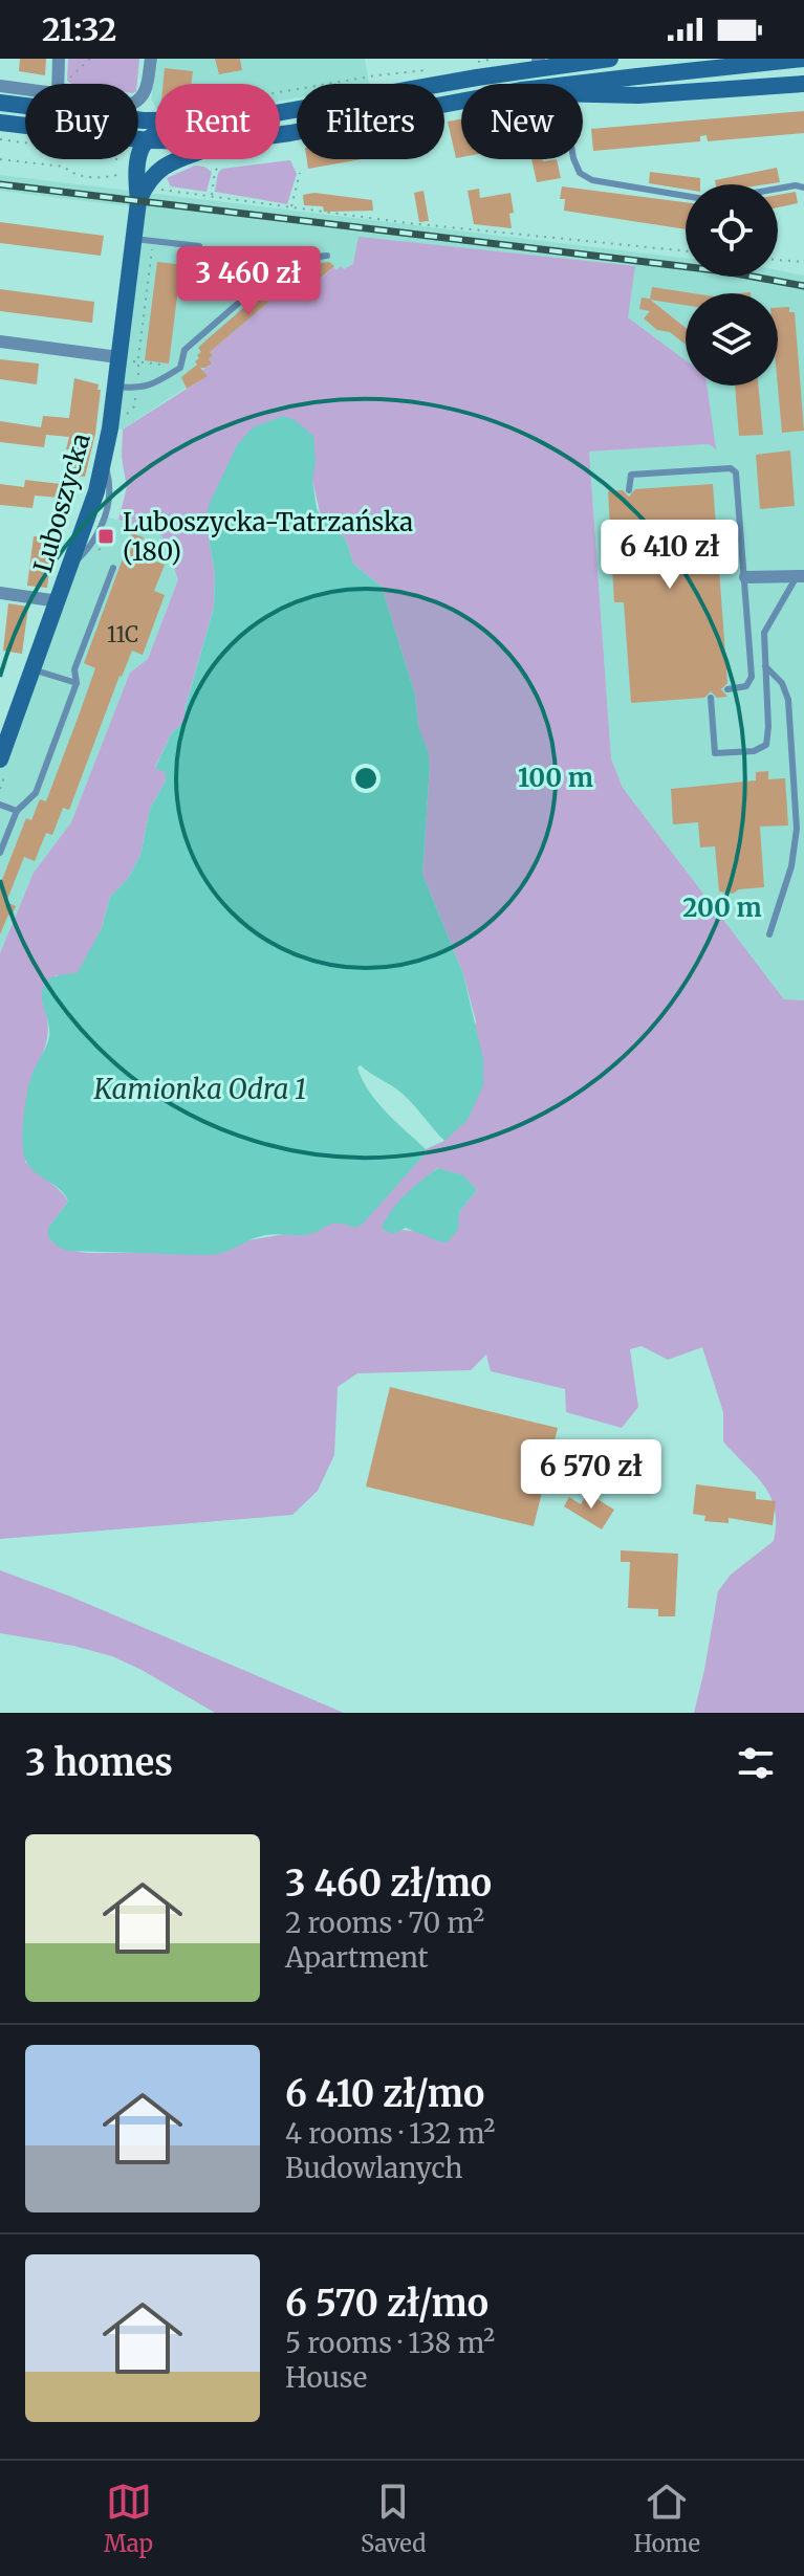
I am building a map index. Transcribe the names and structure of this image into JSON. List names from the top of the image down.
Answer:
{
  "streets": {
    "main road": ["Luboszycka"]
  },
  "water": ["Kamionka Odra 1"],
  "places": {
    "transit": ["Luboszycka-Tatrzańska (180)"]
  },
  "house_numbers": ["11C"],
  "page": {
    "status": "21:32",
    "chip": [
      "Buy",
      "Rent",
      "Filters",
      "New"
    ],
    "price": ["3 460 zł", "6 410 zł", "6 570 zł"],
    "heading": "3 homes",
    "list": [
      {
        "name": "3 460 zł/mo",
        "note": "2 rooms · 70 m² · Apartment"
      },
      {
        "name": "6 410 zł/mo",
        "note": "4 rooms · 132 m² · Budowlanych"
      },
      {
        "name": "6 570 zł/mo",
        "note": "5 rooms · 138 m² · House"
      }
    ],
    "tabs": ["Map", "Saved", "Home"]
  },
  "rings": ["100 m", "200 m"]
}
